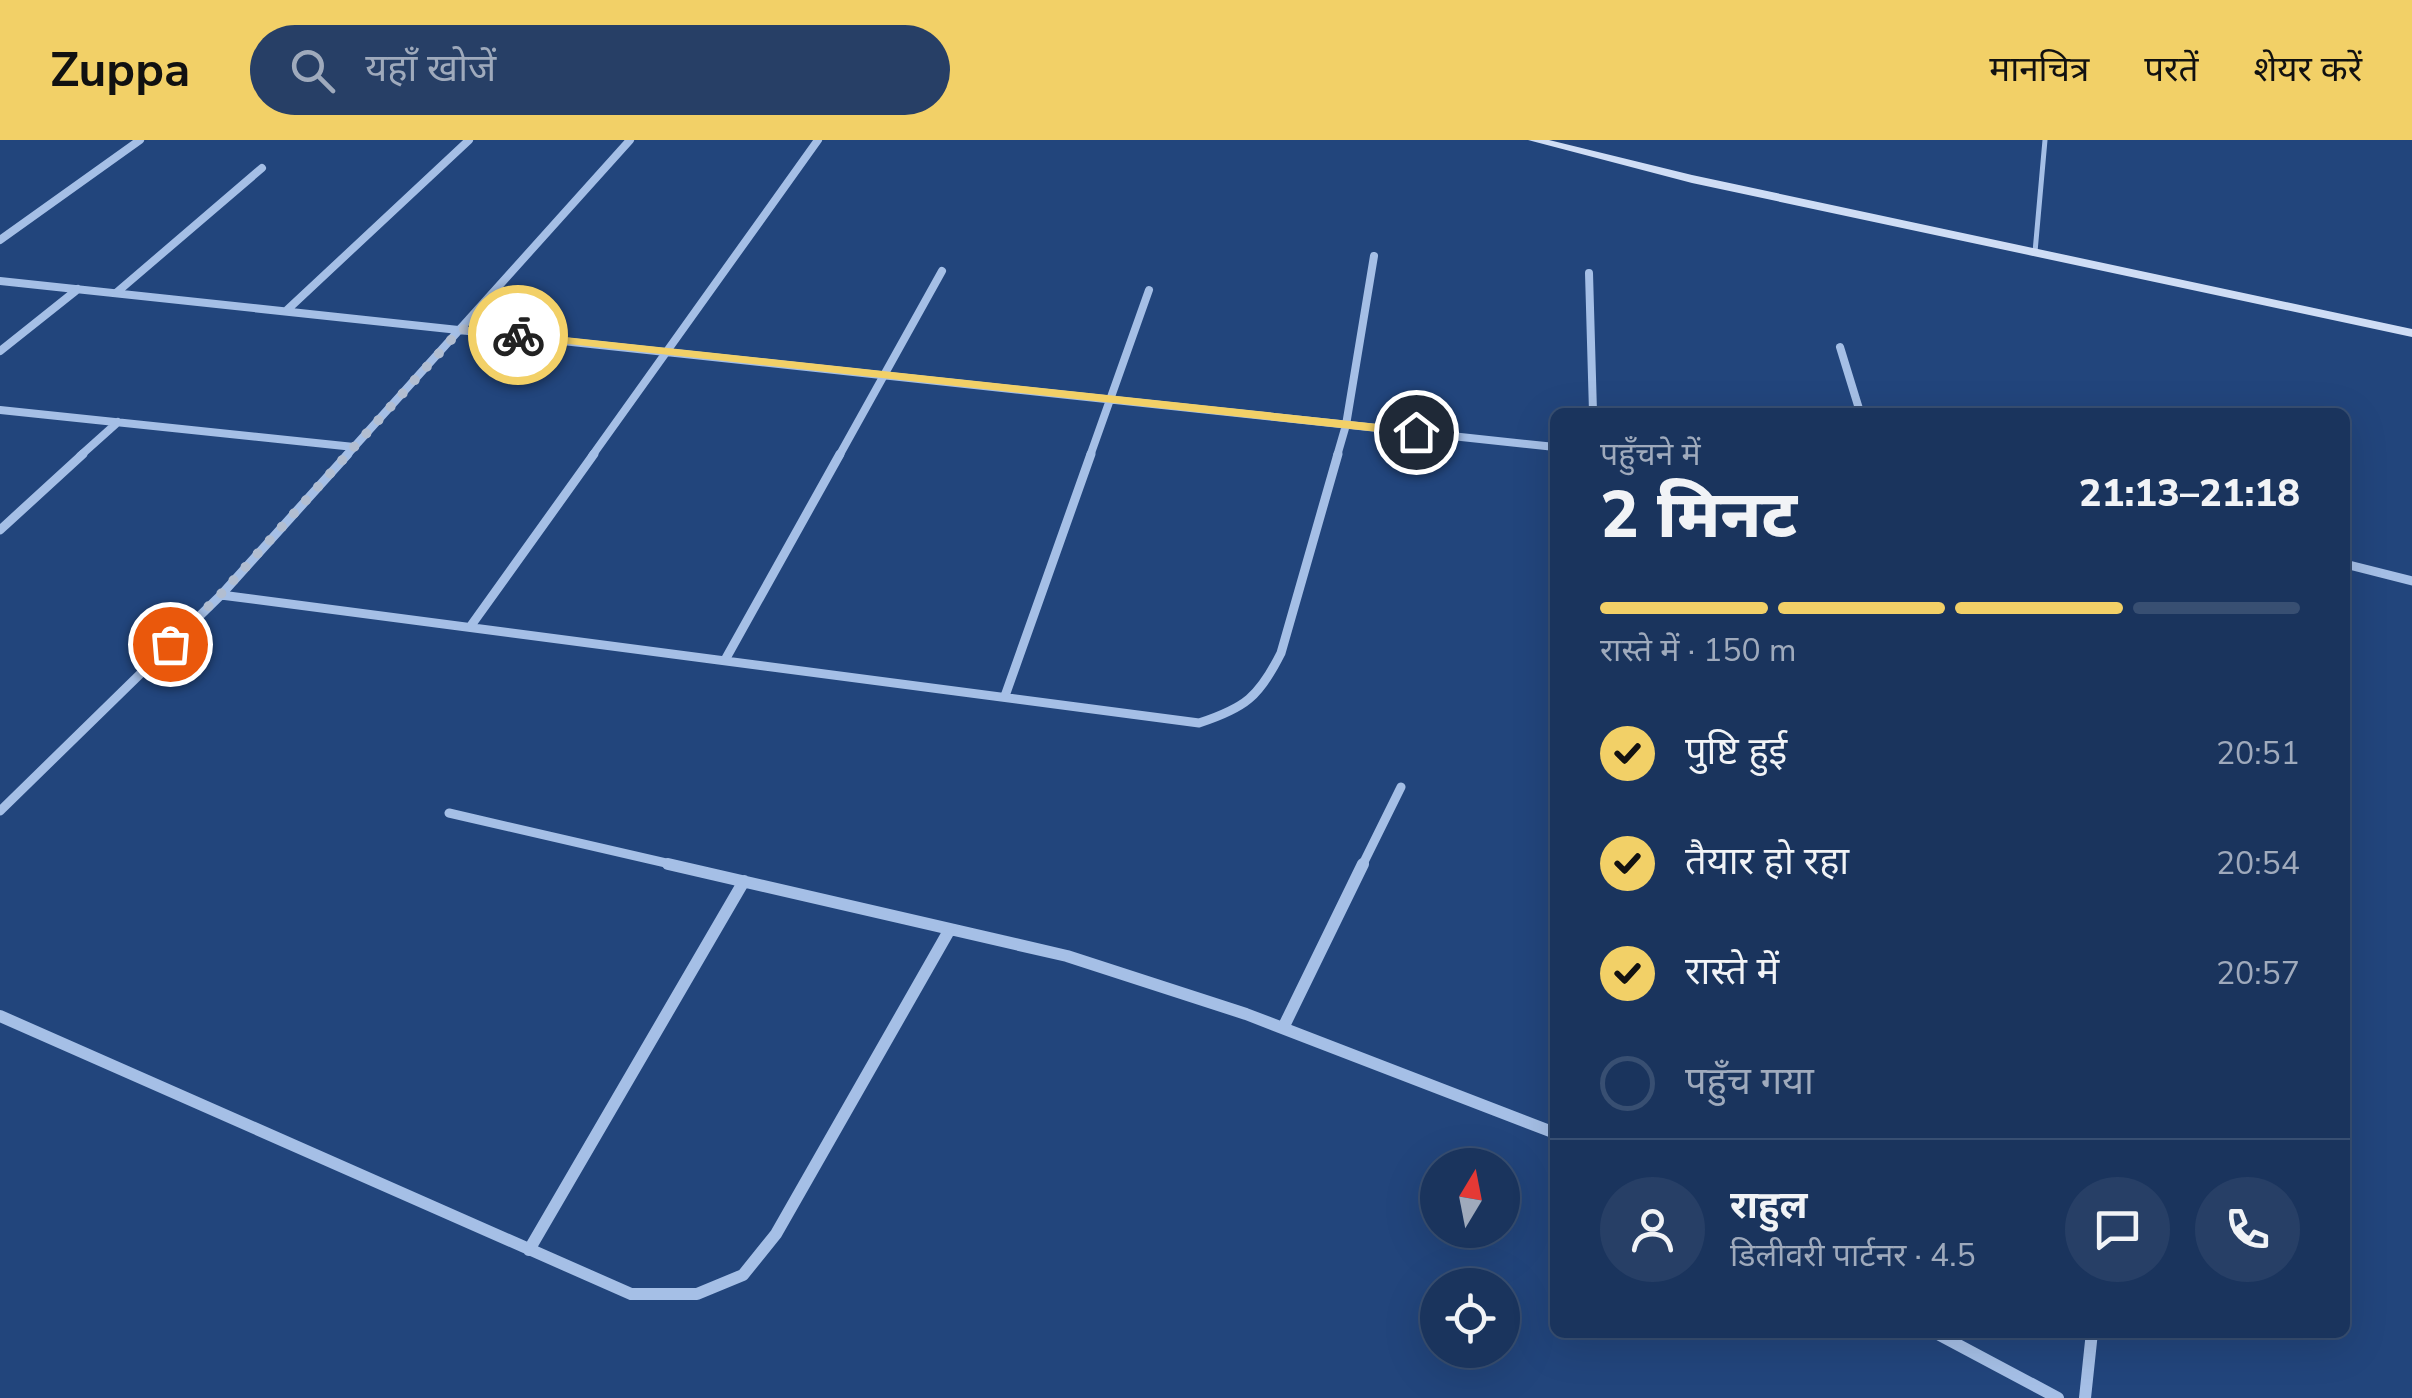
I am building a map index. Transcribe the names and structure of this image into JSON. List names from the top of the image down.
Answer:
{
  "north": "top",
  "page": {
    "header": "Zuppa",
    "search": "यहाँ खोजें",
    "nav": ["मानचित्र", "परतें", "शेयर करें"],
    "heading": ["2 मिनट", "पहुँचने में", "21:13–21:18"],
    "panel": ["राहुल", "डिलीवरी पार्टनर · 4.5"],
    "bar": "रास्ते में · 150 m",
    "list": [
      ["पुष्टि हुई", "20:51"],
      ["तैयार हो रहा", "20:54"],
      ["रास्ते में", "20:57"],
      "पहुँच गया"
    ]
  }
}
